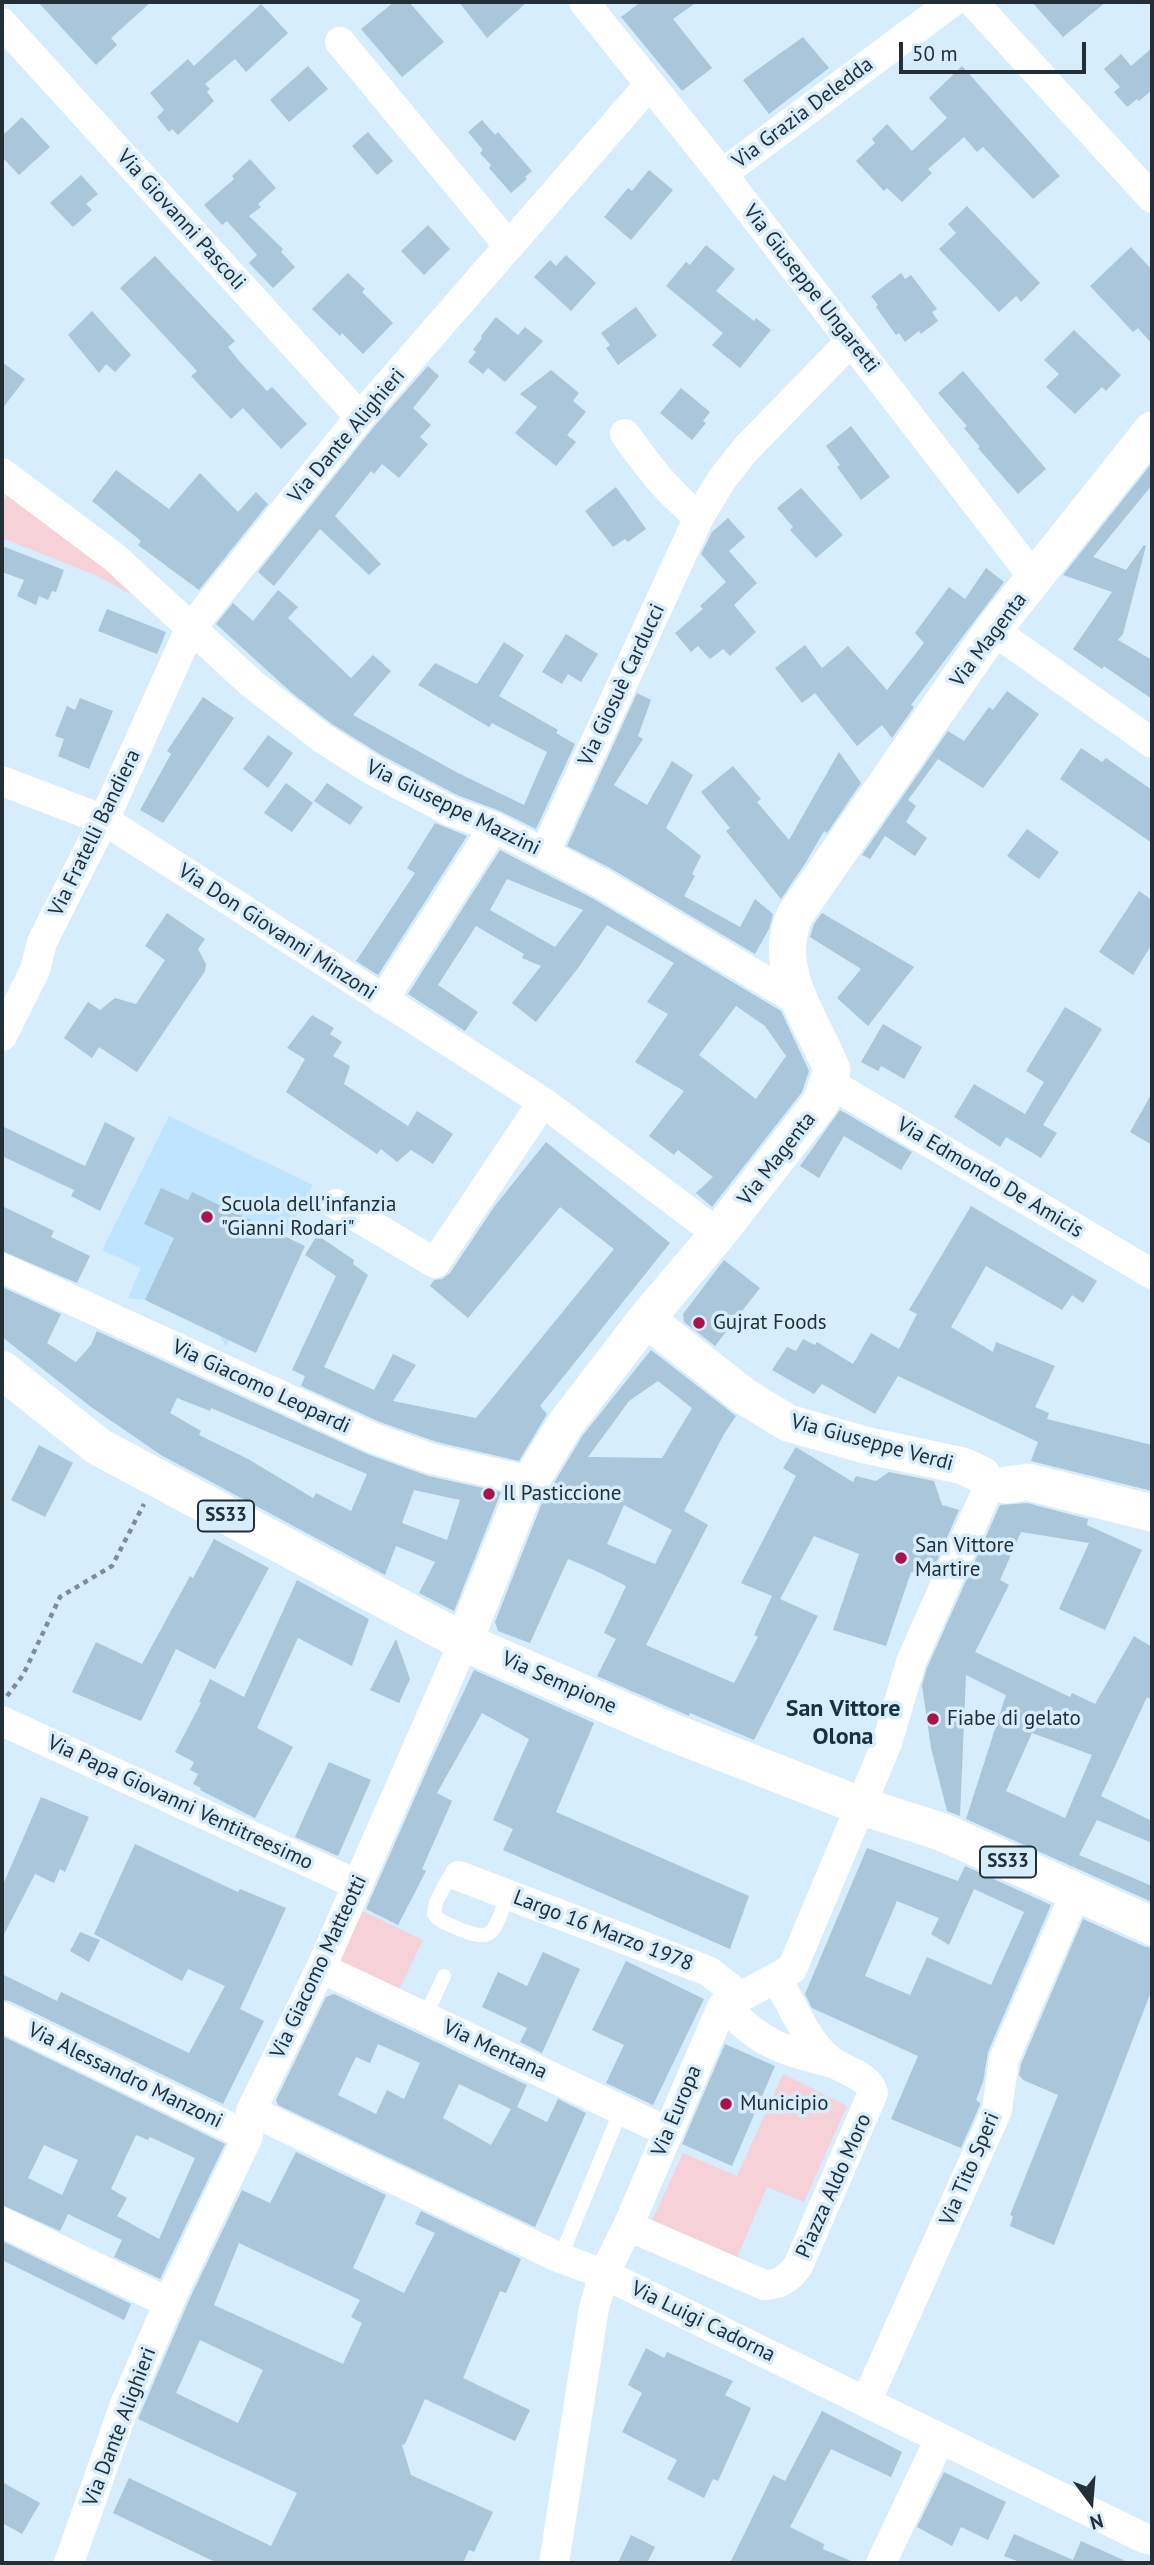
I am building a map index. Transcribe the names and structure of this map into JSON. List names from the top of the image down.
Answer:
{
  "streets": {
    "main road": ["SS33", "Via Sempione"],
    "street": [
      "Via Grazia Deledda",
      "Via Giovanni Pascoli",
      "Via Giuseppe Ungaretti",
      "Via Dante Alighieri",
      "Via Magenta",
      "Via Giosuè Carducci",
      "Via Giuseppe Mazzini",
      "Via Fratelli Bandiera",
      "Via Don Giovanni Minzoni",
      "Via Edmondo De Amicis",
      "Via Giacomo Leopardi",
      "Via Giuseppe Verdi",
      "Via Papa Giovanni Ventitreesimo",
      "Largo 16 Marzo 1978",
      "Via Giacomo Matteotti",
      "Via Mentana",
      "Via Alessandro Manzoni",
      "Via Europa",
      "Via Tito Speri",
      "Piazza Aldo Moro",
      "Via Luigi Cadorna"
    ]
  },
  "crossings": [
    ["Via Grazia Deledda", "Via Giuseppe Ungaretti"],
    ["Via Giovanni Pascoli", "Via Dante Alighieri"],
    ["Via Giuseppe Ungaretti", "Via Dante Alighieri"],
    ["Via Giuseppe Ungaretti", "Via Magenta"],
    ["Via Giuseppe Ungaretti", "Via Giosuè Carducci"],
    ["Via Dante Alighieri", "Via Giuseppe Mazzini"],
    ["Via Dante Alighieri", "Via Fratelli Bandiera"],
    ["Via Dante Alighieri", "Via Giacomo Matteotti"],
    ["Via Magenta", "Via Giuseppe Mazzini"],
    ["Via Magenta", "Via Don Giovanni Minzoni"],
    ["Via Magenta", "Via Edmondo De Amicis"],
    ["Via Magenta", "Via Giacomo Leopardi"],
    ["Via Magenta", "Via Giuseppe Verdi"],
    ["Via Magenta", "Via Sempione"],
    ["Via Magenta", "Via Giacomo Matteotti"],
    ["Via Giosuè Carducci", "Via Giuseppe Mazzini"],
    ["Via Giuseppe Mazzini", "Via Fratelli Bandiera"],
    ["Via Fratelli Bandiera", "Via Don Giovanni Minzoni"],
    ["Via Sempione", "Via Giacomo Matteotti"],
    ["Via Sempione", "Via Tito Speri"],
    ["Via Papa Giovanni Ventitreesimo", "Via Giacomo Matteotti"],
    ["Largo 16 Marzo 1978", "Via Europa"],
    ["Largo 16 Marzo 1978", "Piazza Aldo Moro"],
    ["Via Giacomo Matteotti", "Via Mentana"],
    ["Via Giacomo Matteotti", "Via Alessandro Manzoni"],
    ["Via Giacomo Matteotti", "Via Luigi Cadorna"],
    ["Via Mentana", "Via Europa"],
    ["Via Alessandro Manzoni", "Via Luigi Cadorna"],
    ["Via Europa", "Piazza Aldo Moro"],
    ["Via Europa", "Via Luigi Cadorna"],
    ["Via Tito Speri", "Via Luigi Cadorna"]
  ],
  "districts": ["San Vittore Olona"],
  "places": [
    "Scuola dell'infanzia \"Gianni Rodari\"",
    "Gujrat Foods",
    "Il Pasticcione",
    "San Vittore Martire",
    "Fiabe di gelato",
    "Municipio"
  ],
  "scale_bar": "50 m",
  "north": "bottom"
}
